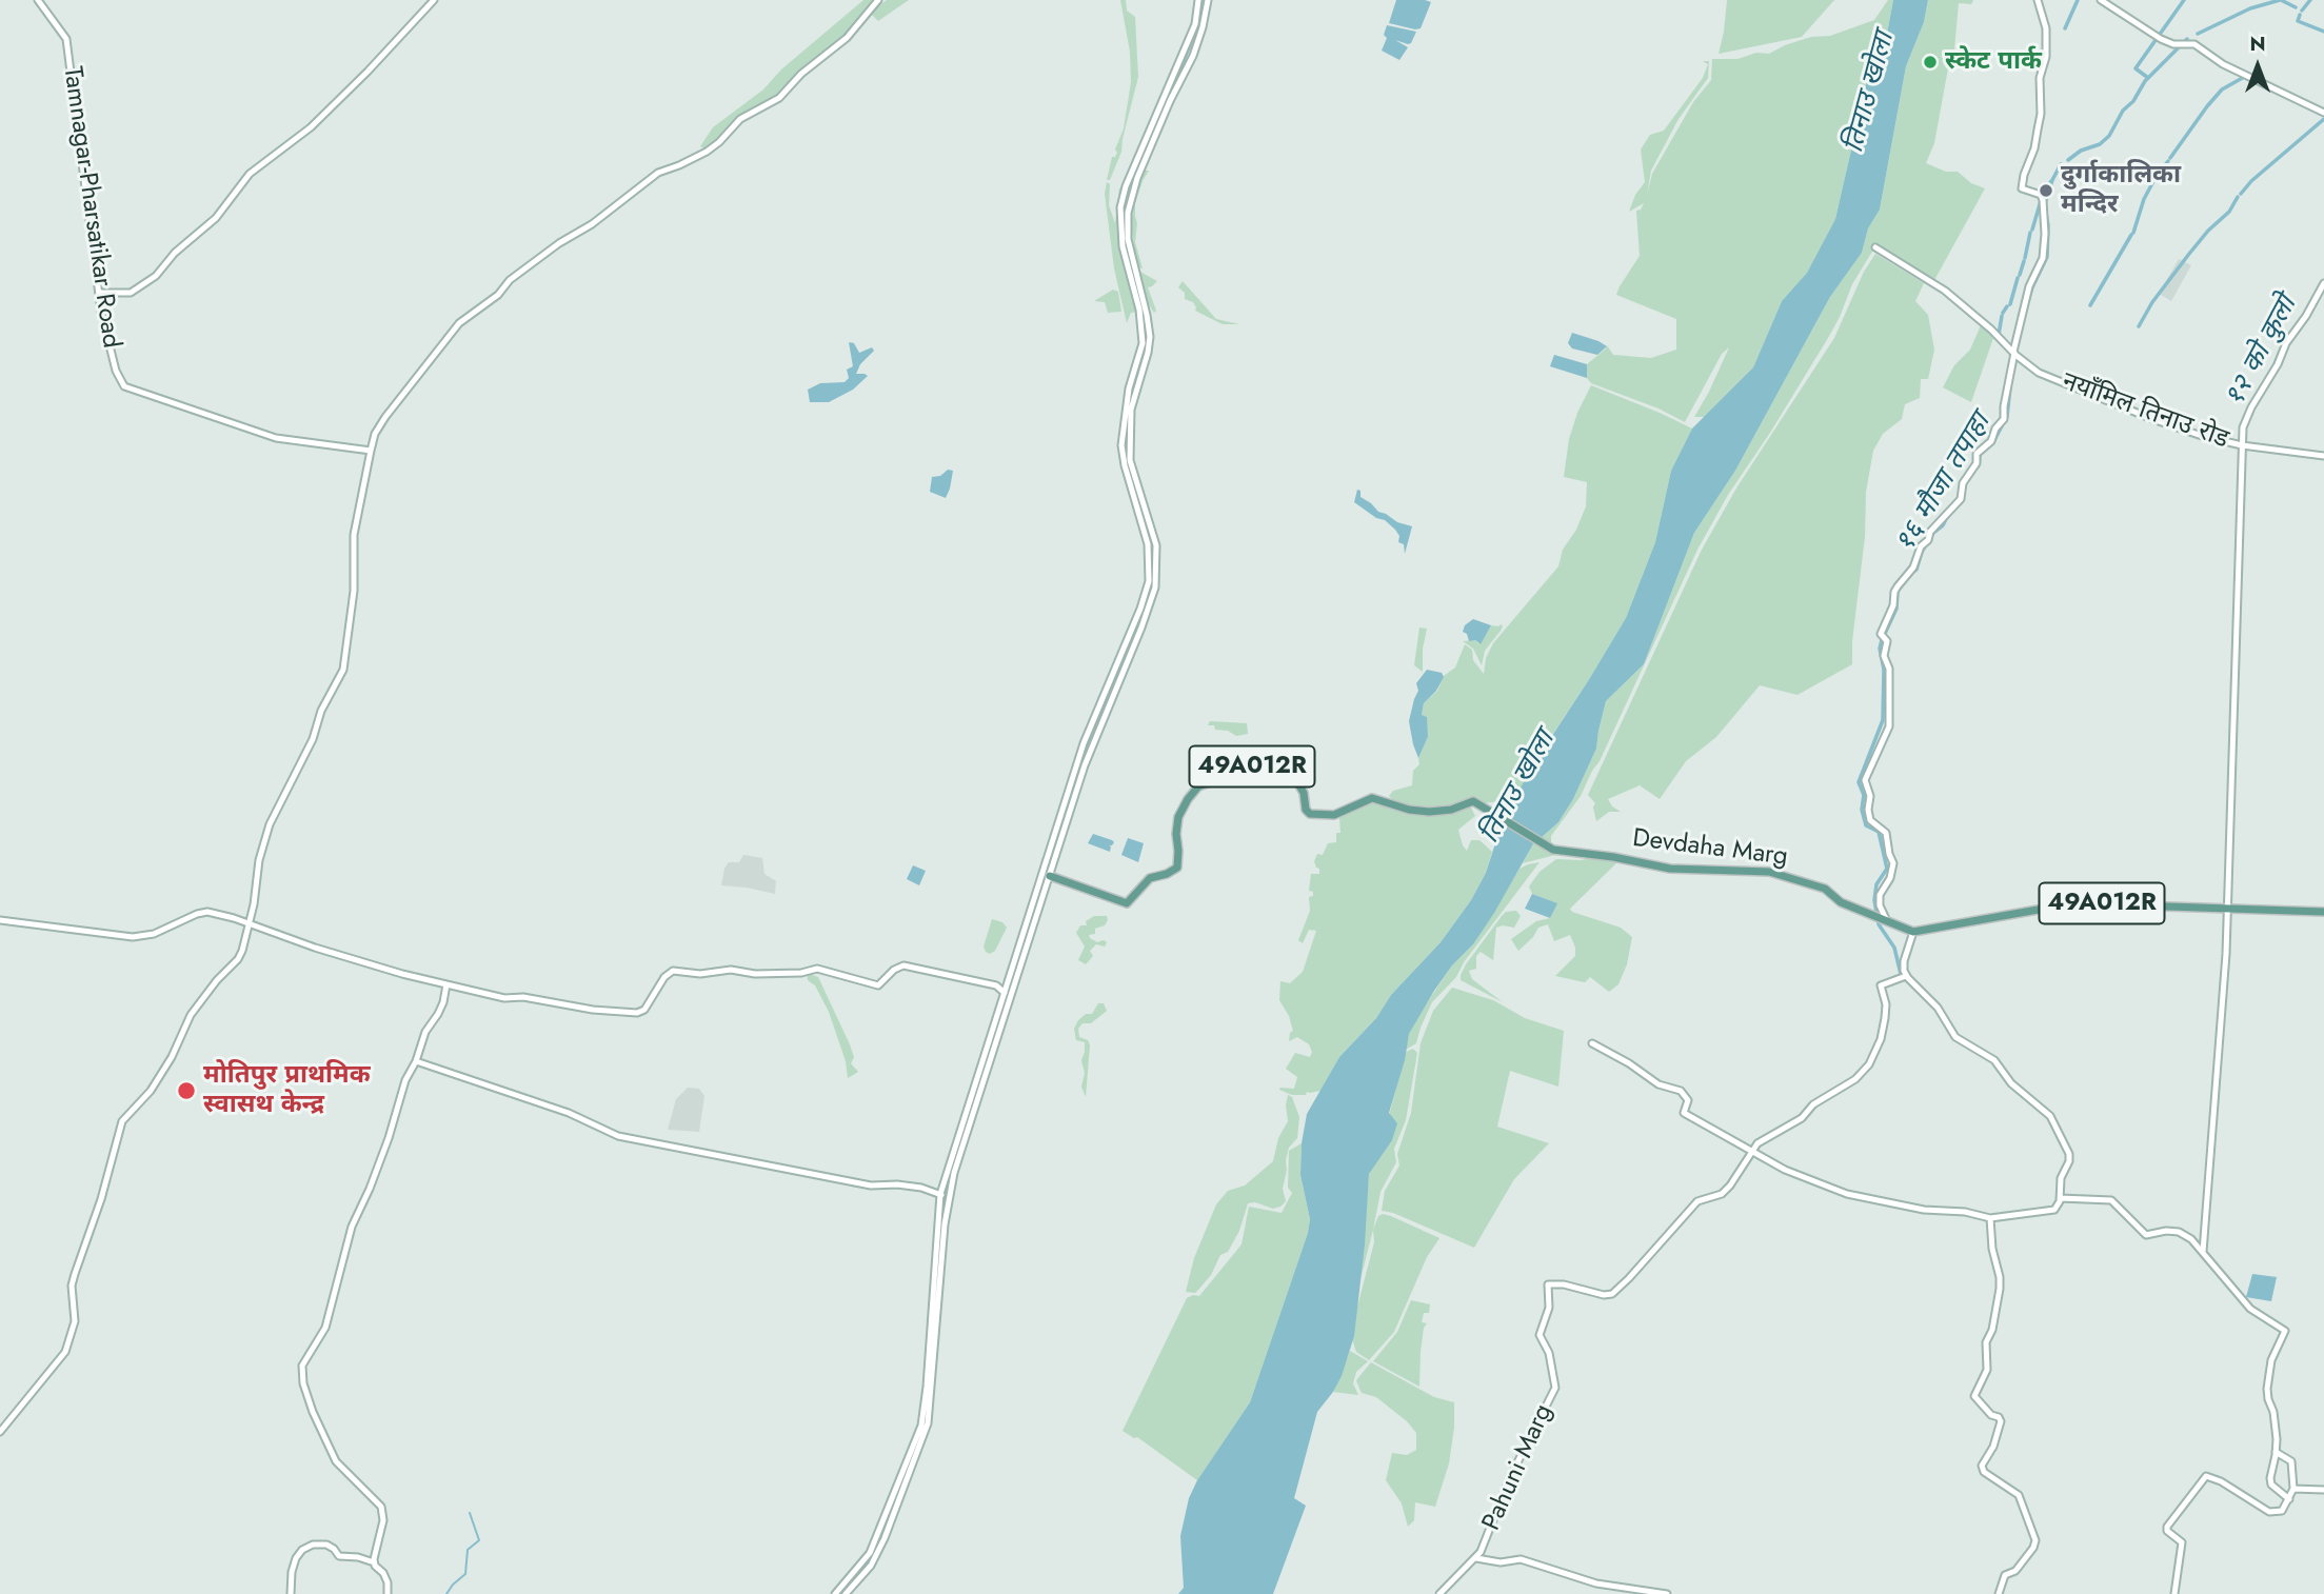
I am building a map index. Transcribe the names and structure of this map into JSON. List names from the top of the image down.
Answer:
{
  "streets": {
    "main road": ["49A012R", "Devdaha Marg"],
    "street": ["Tamnagar-Pharsatikar Road", "नयाँमिल तिनाउ रोड", "Pahuni Marg"]
  },
  "crossings": [
    ["49A012R", "Devdaha Marg"]
  ],
  "water": ["तिनाउ खोला", "१२ को कुलो", "१६ मौजा तपाहा"],
  "places": ["स्केट पार्क", "दुर्गाकालिका मन्दिर", "मोतिपुर प्राथमिक स्वासथ केन्द्र"],
  "north": "top"
}
